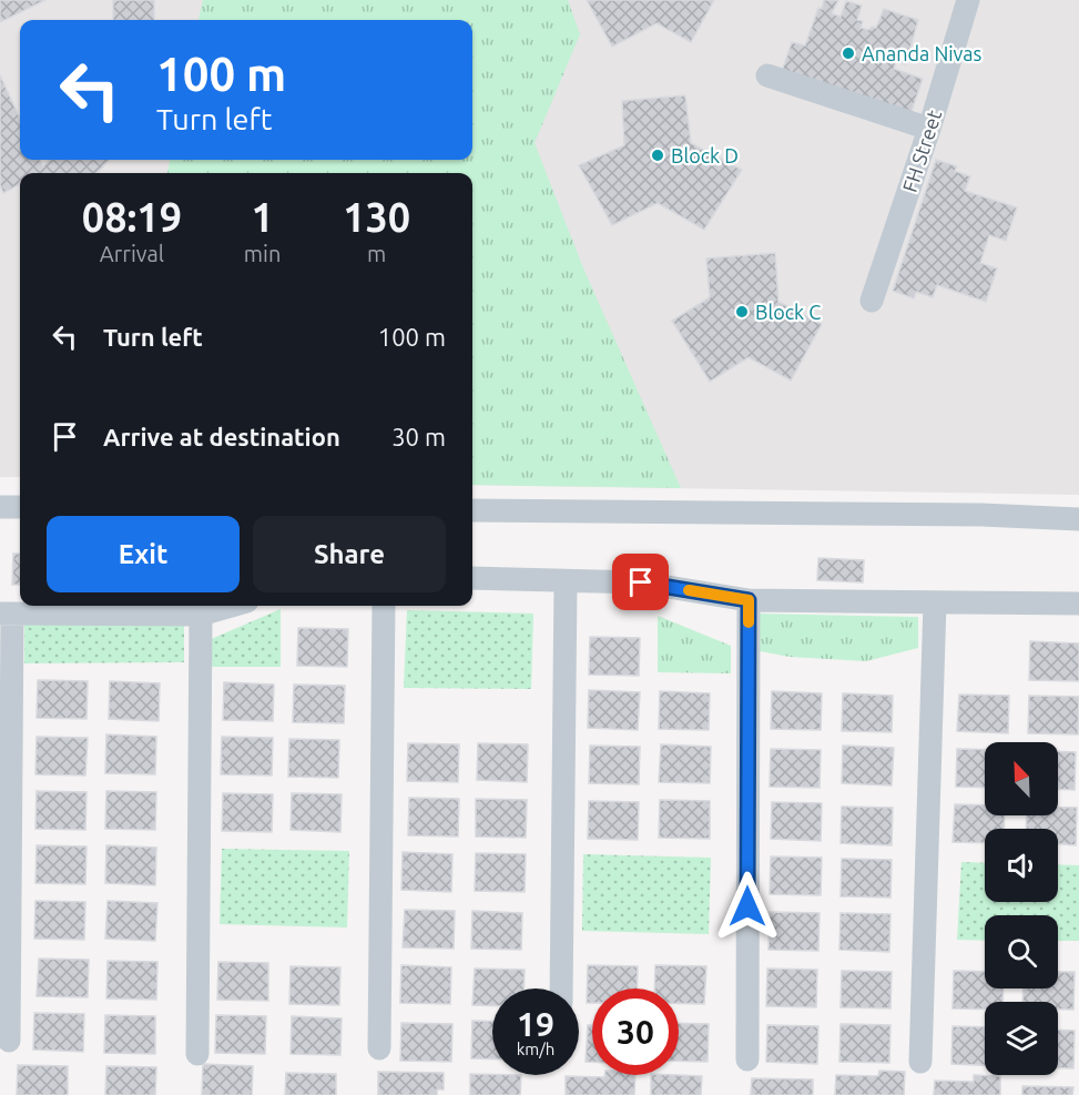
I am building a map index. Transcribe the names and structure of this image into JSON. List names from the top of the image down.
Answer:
{
  "streets": {
    "street": ["FH Street"]
  },
  "places": ["Ananda Nivas", "Block D", "Block C"],
  "north": "top left",
  "page": {
    "turn": ["100 m", "Turn left"],
    "eta": [
      "08:19",
      "Arrival",
      "1",
      "min",
      "130",
      "m"
    ],
    "list": [
      {
        "name": "Turn left",
        "value": "100 m"
      },
      {
        "name": "Arrive at destination",
        "value": "30 m"
      }
    ],
    "buttons": ["Exit", "Share"],
    "speed": "19 km/h",
    "limit": "30"
  }
}
